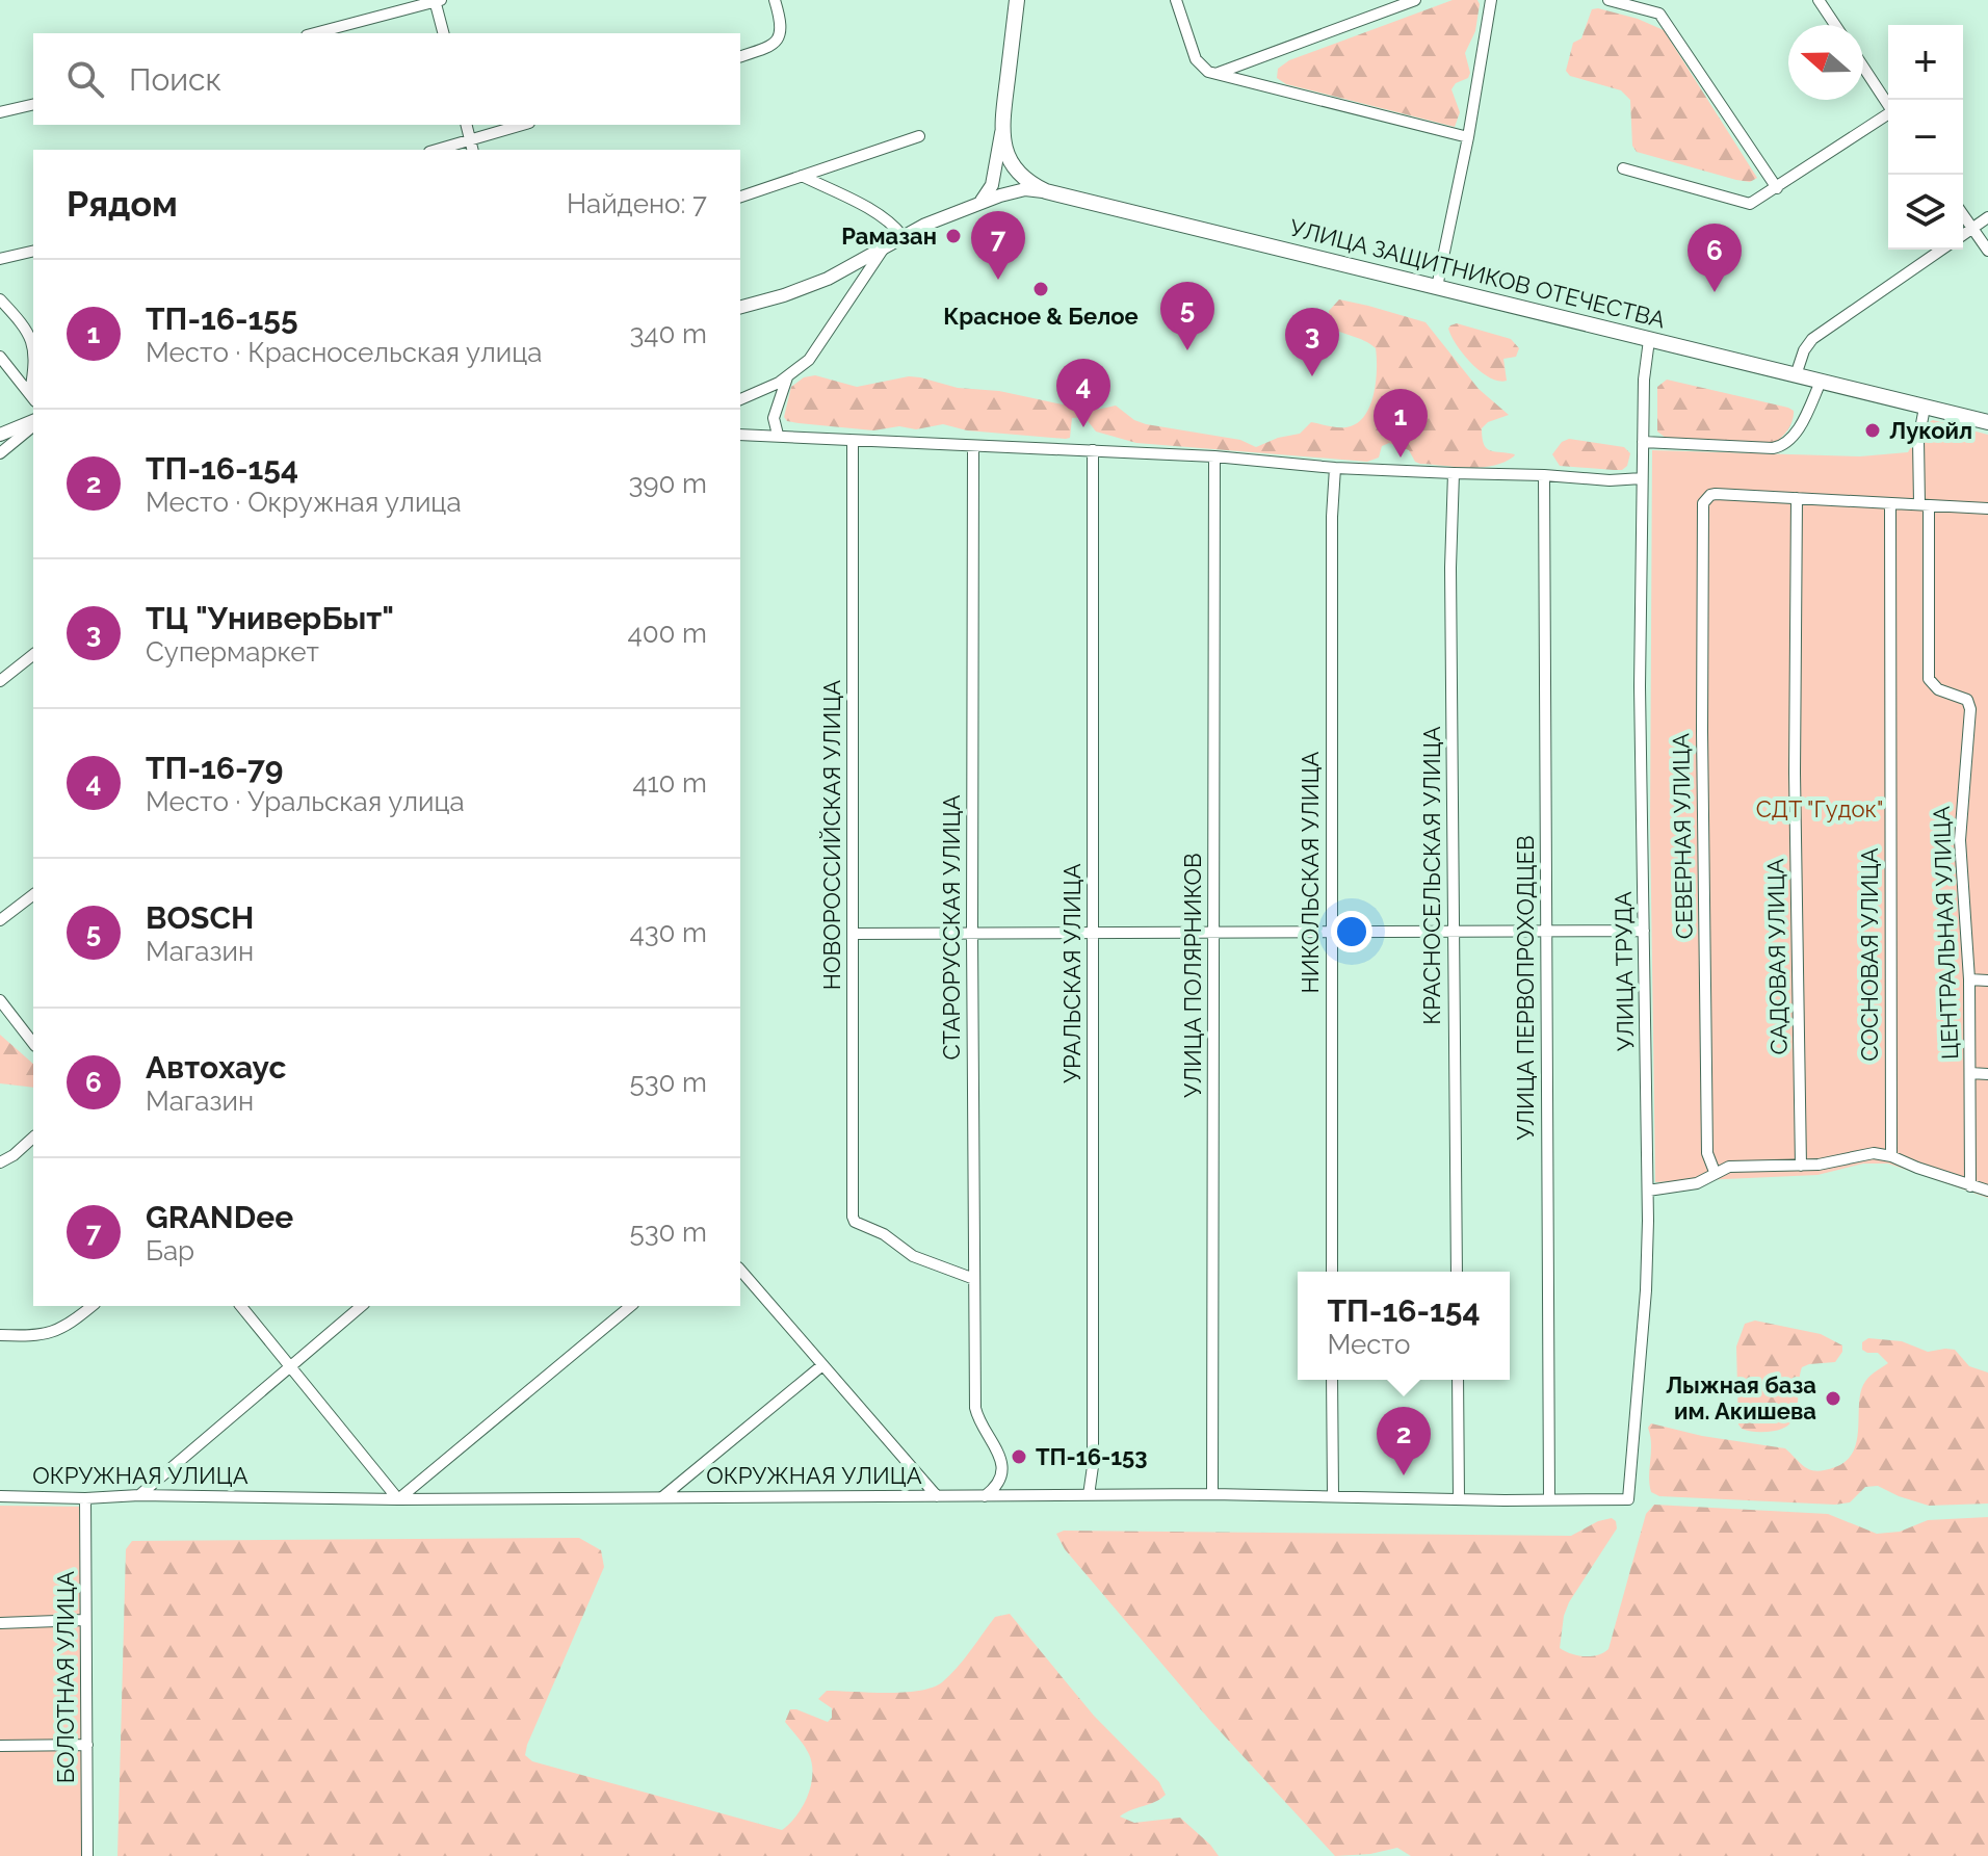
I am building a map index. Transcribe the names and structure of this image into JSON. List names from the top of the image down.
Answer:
{
  "streets": {
    "main road": ["УЛИЦА ЗАЩИТНИКОВ ОТЕЧЕСТВА"],
    "street": [
      "НОВОРОССИЙСКАЯ УЛИЦА",
      "СЕВЕРНАЯ УЛИЦА",
      "НИКОЛЬСКАЯ УЛИЦА",
      "КРАСНОСЕЛЬСКАЯ УЛИЦА",
      "СТАРОРУССКАЯ УЛИЦА",
      "ЦЕНТРАЛЬНАЯ УЛИЦА",
      "СОСНОВАЯ УЛИЦА",
      "САДОВАЯ УЛИЦА",
      "УЛИЦА ТРУДА",
      "УРАЛЬСКАЯ УЛИЦА",
      "УЛИЦА ПОЛЯРНИКОВ",
      "УЛИЦА ПЕРВОПРОХОДЦЕВ",
      "ОКРУЖНАЯ УЛИЦА",
      "БОЛОТНАЯ УЛИЦА"
    ]
  },
  "crossings": [
    ["УЛИЦА ЗАЩИТНИКОВ ОТЕЧЕСТВА", "УЛИЦА ТРУДА"],
    ["НОВОРОССИЙСКАЯ УЛИЦА", "СТАРОРУССКАЯ УЛИЦА"],
    ["СЕВЕРНАЯ УЛИЦА", "САДОВАЯ УЛИЦА"],
    ["СТАРОРУССКАЯ УЛИЦА", "ОКРУЖНАЯ УЛИЦА"],
    ["УЛИЦА ТРУДА", "ОКРУЖНАЯ УЛИЦА"],
    ["УРАЛЬСКАЯ УЛИЦА", "ОКРУЖНАЯ УЛИЦА"],
    ["УЛИЦА ПОЛЯРНИКОВ", "ОКРУЖНАЯ УЛИЦА"],
    ["УЛИЦА ПЕРВОПРОХОДЦЕВ", "ОКРУЖНАЯ УЛИЦА"],
    ["ОКРУЖНАЯ УЛИЦА", "БОЛОТНАЯ УЛИЦА"]
  ],
  "parks": ["СДТ \"Гудок\""],
  "places": [
    "Рамазан",
    "Красное & Белое",
    "Лукойл",
    "Лыжная база им. Акишева",
    "ТП-16-153"
  ],
  "north": "left",
  "page": {
    "map_buttons": ["+", "−"],
    "search": "Поиск",
    "heading": ["Рядом", "Найдено: 7"],
    "pins": [
      "7",
      "6",
      "5",
      "3",
      "4",
      "1",
      "2"
    ],
    "list": [
      {
        "mark": "1",
        "name": "ТП-16-155",
        "note": "Место · Красносельская улица",
        "value": "340 m"
      },
      {
        "mark": "2",
        "name": "ТП-16-154",
        "note": "Место · Окружная улица",
        "value": "390 m"
      },
      {
        "mark": "3",
        "name": "ТЦ \"УниверБыт\"",
        "note": "Супермаркет",
        "value": "400 m"
      },
      {
        "mark": "4",
        "name": "ТП-16-79",
        "note": "Место · Уральская улица",
        "value": "410 m"
      },
      {
        "mark": "5",
        "name": "BOSCH",
        "note": "Магазин",
        "value": "430 m"
      },
      {
        "mark": "6",
        "name": "Автохаус",
        "note": "Магазин",
        "value": "530 m"
      },
      {
        "mark": "7",
        "name": "GRANDee",
        "note": "Бар",
        "value": "530 m"
      }
    ],
    "popup": ["ТП-16-154", "Место"]
  }
}
